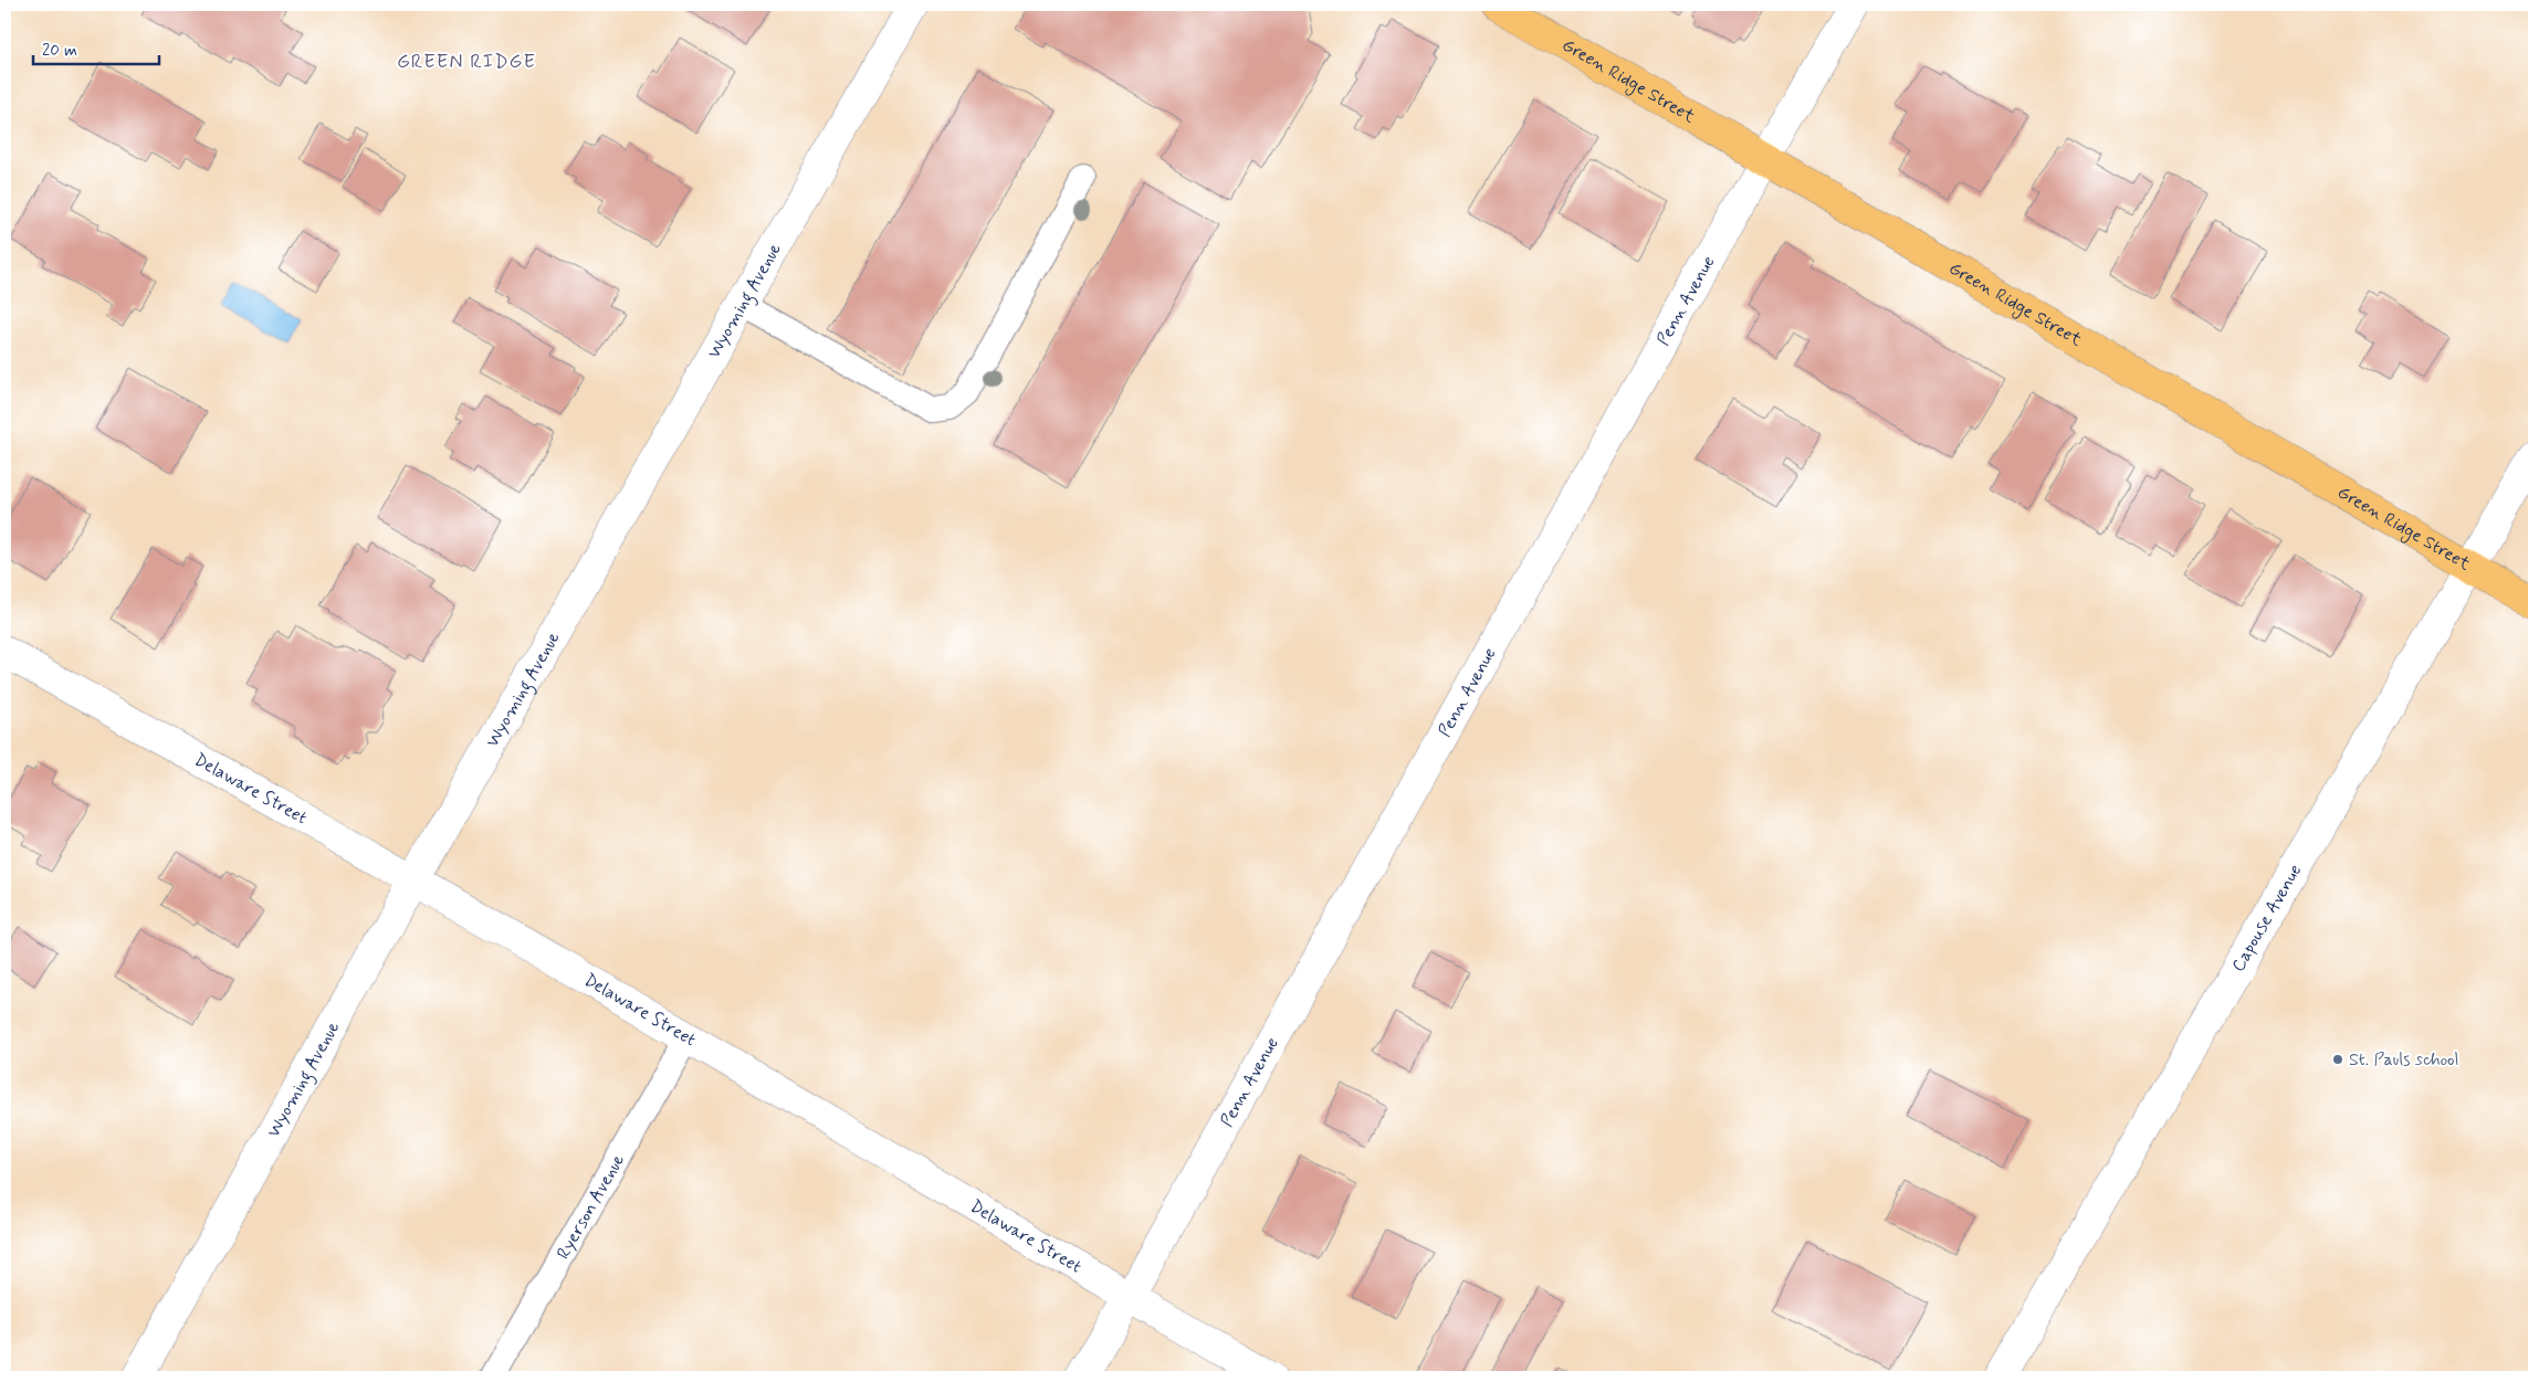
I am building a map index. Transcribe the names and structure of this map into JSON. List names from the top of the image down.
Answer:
{
  "streets": {
    "main road": ["Green Ridge Street"],
    "street": [
      "Wyoming Avenue",
      "Penn Avenue",
      "Delaware Street",
      "Capouse Avenue"
    ],
    "lane": ["Ryerson Avenue"]
  },
  "crossings": [
    ["Green Ridge Street", "Penn Avenue"],
    ["Green Ridge Street", "Capouse Avenue"],
    ["Wyoming Avenue", "Delaware Street"],
    ["Penn Avenue", "Delaware Street"],
    ["Delaware Street", "Ryerson Avenue"]
  ],
  "districts": ["GREEN RIDGE"],
  "places": ["St. Pauls school"],
  "scale_bar": "20 m"
}
